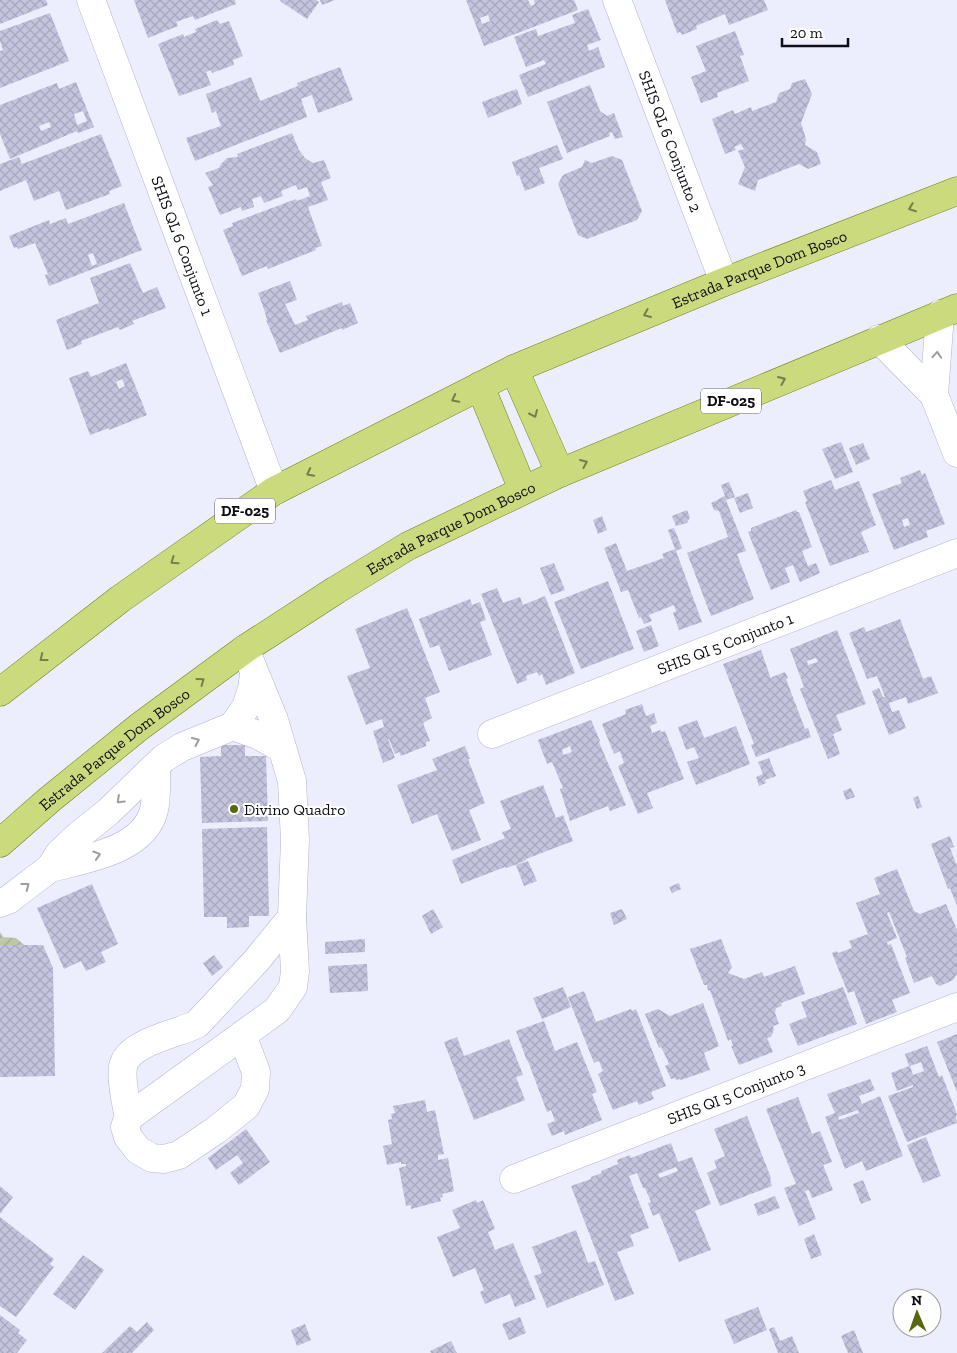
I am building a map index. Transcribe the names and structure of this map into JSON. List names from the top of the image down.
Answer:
{
  "streets": {
    "main road": ["Estrada Parque Dom Bosco", "DF-025"],
    "street": [
      "SHIS QL 6 Conjunto 2",
      "SHIS QL 6 Conjunto 1",
      "SHIS QI 5 Conjunto 1",
      "SHIS QI 5 Conjunto 3"
    ]
  },
  "crossings": [
    ["SHIS QL 6 Conjunto 2", "Estrada Parque Dom Bosco"],
    ["SHIS QL 6 Conjunto 1", "Estrada Parque Dom Bosco"]
  ],
  "places": ["Divino Quadro"],
  "scale_bar": "20 m",
  "north": "top"
}
